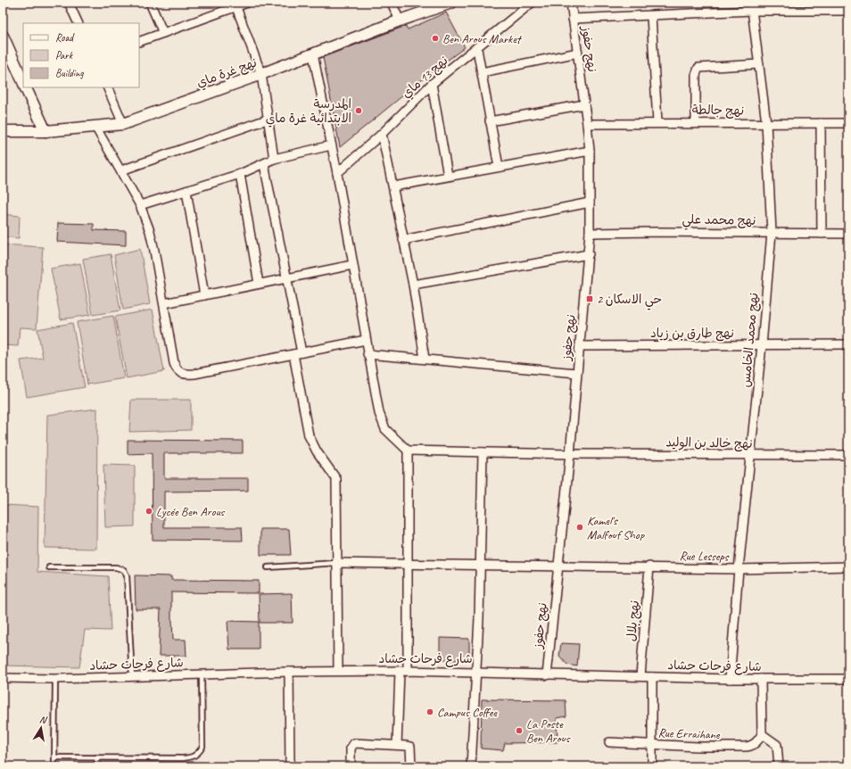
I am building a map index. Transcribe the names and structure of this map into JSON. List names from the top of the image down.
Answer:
{
  "streets": {
    "street": [
      "نهج حفوز",
      "نهج غرة ماي",
      "نهج 13 ماي",
      "نهج جالطة",
      "نهج محمد علي",
      "نهج طارق بن زياد",
      "نهج محمد الخامس",
      "نهج خالد بن الوليد",
      "Rue Lesseps",
      "نهج بلال",
      "شارع فرحات حشاد",
      "Rue Erraihane"
    ]
  },
  "crossings": [
    ["نهج حفوز", "نهج جالطة"],
    ["نهج حفوز", "نهج محمد علي"],
    ["نهج حفوز", "نهج طارق بن زياد"],
    ["نهج حفوز", "نهج خالد بن الوليد"],
    ["نهج حفوز", "Rue Lesseps"],
    ["نهج حفوز", "شارع فرحات حشاد"],
    ["نهج جالطة", "نهج محمد الخامس"],
    ["نهج محمد علي", "نهج محمد الخامس"],
    ["نهج طارق بن زياد", "نهج محمد الخامس"],
    ["نهج محمد الخامس", "نهج خالد بن الوليد"],
    ["نهج محمد الخامس", "Rue Lesseps"],
    ["نهج محمد الخامس", "شارع فرحات حشاد"],
    ["Rue Lesseps", "نهج بلال"],
    ["نهج بلال", "شارع فرحات حشاد"]
  ],
  "places": {
    "other": [
      "Ben Arous Market",
      "المدرسة الابتدائية غرة ماي",
      "Lycée Ben Arous",
      "Kamel's Malfouf Shop",
      "Campus Coffee",
      "La Poste Ben Arous"
    ],
    "transit": ["حي الاسكان 2"]
  },
  "legend": ["Road", "Park", "Building"],
  "north": "top"
}
